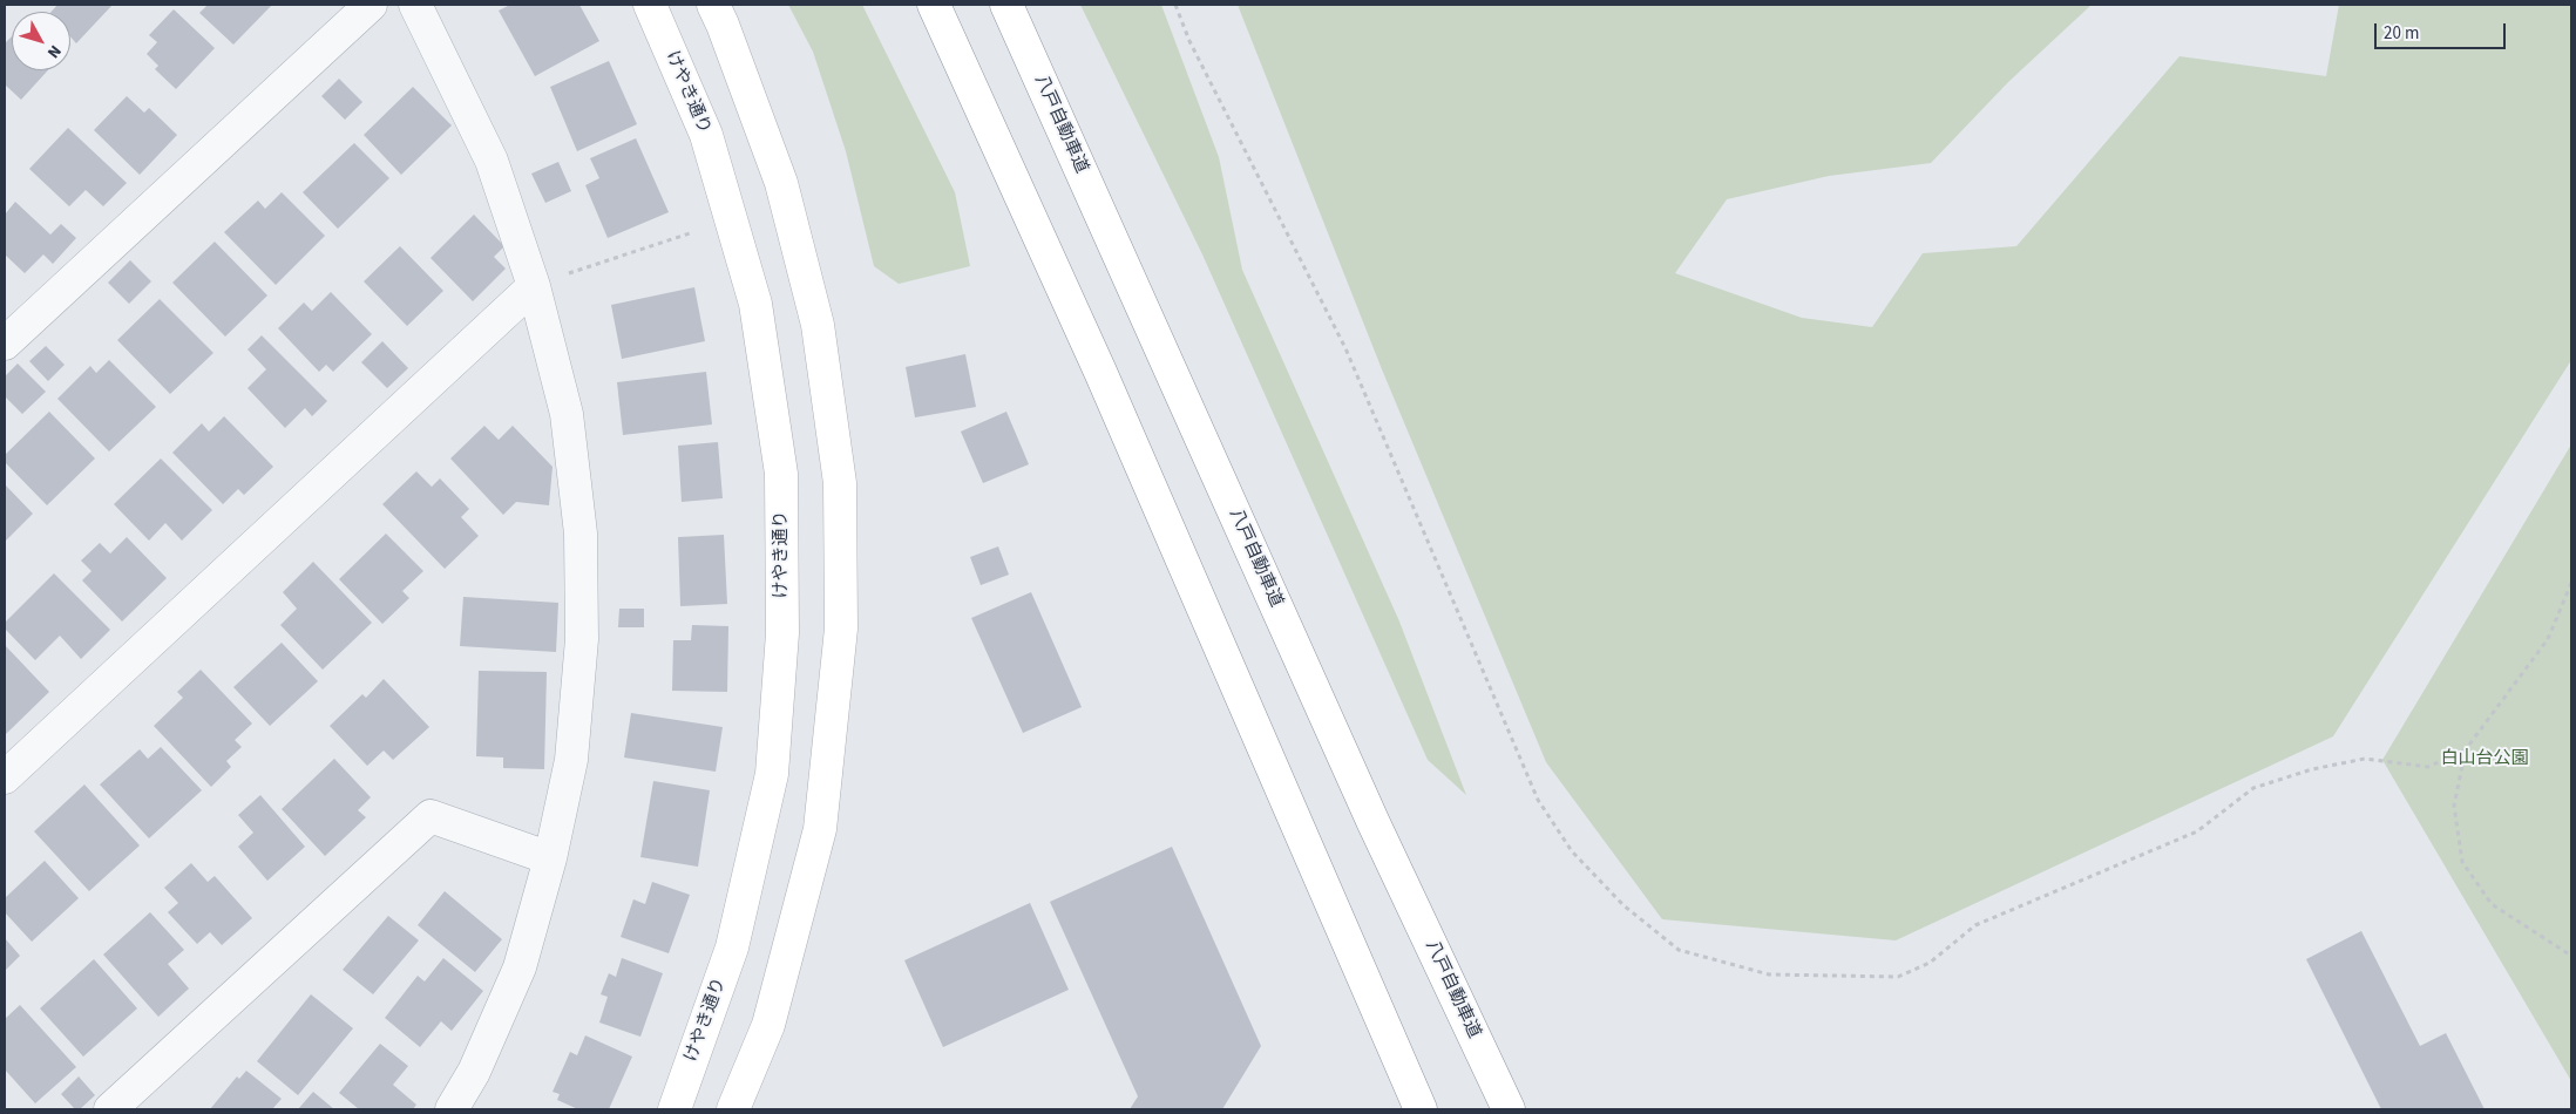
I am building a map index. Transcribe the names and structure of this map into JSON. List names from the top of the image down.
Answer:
{
  "streets": {
    "main road": ["けやき通り", "八戸自動車道"]
  },
  "parks": ["白山台公園"],
  "scale_bar": "20 m",
  "north": "bottom right"
}
